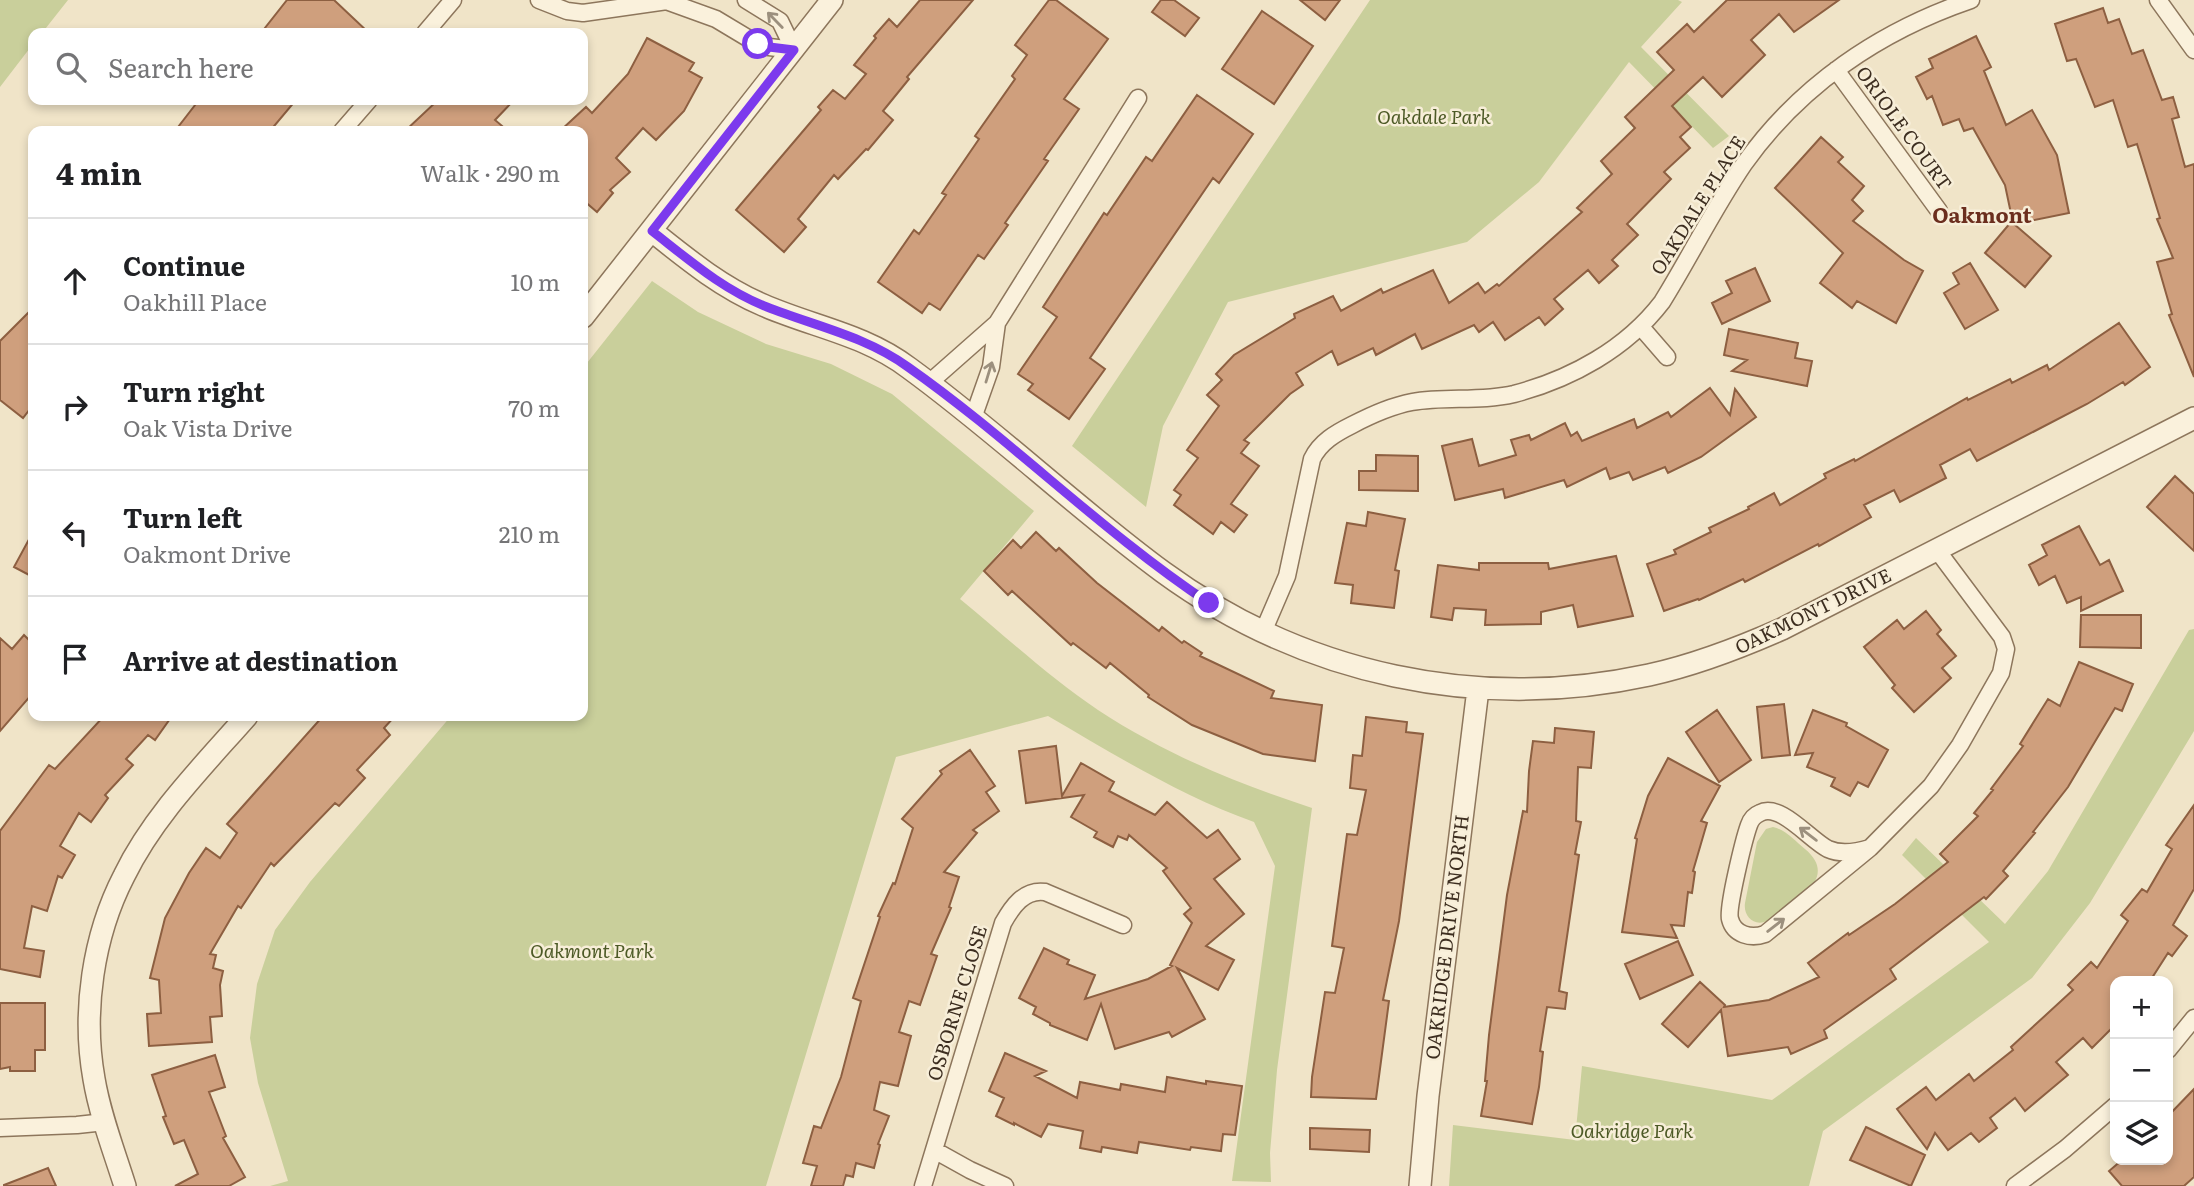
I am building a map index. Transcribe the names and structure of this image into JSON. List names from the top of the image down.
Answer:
{
  "streets": {
    "street": [
      "ORIOLE COURT",
      "OAKDALE PLACE",
      "OAKMONT DRIVE",
      "OAKRIDGE DRIVE NORTH",
      "OSBORNE CLOSE"
    ]
  },
  "crossings": [
    ["ORIOLE COURT", "OAKDALE PLACE"],
    ["OAKDALE PLACE", "OAKMONT DRIVE"],
    ["OAKMONT DRIVE", "OAKRIDGE DRIVE NORTH"]
  ],
  "districts": ["Oakmont"],
  "parks": ["Oakdale Park", "Oakmont Park", "Oakridge Park"],
  "page": {
    "search": "Search here",
    "heading": ["4 min", "Walk · 290 m"],
    "list": [
      ["Continue", "Oakhill Place", "10 m"],
      ["Turn right", "Oak Vista Drive", "70 m"],
      ["Turn left", "Oakmont Drive", "210 m"],
      "Arrive at destination"
    ],
    "map_buttons": ["+", "−"]
  }
}
